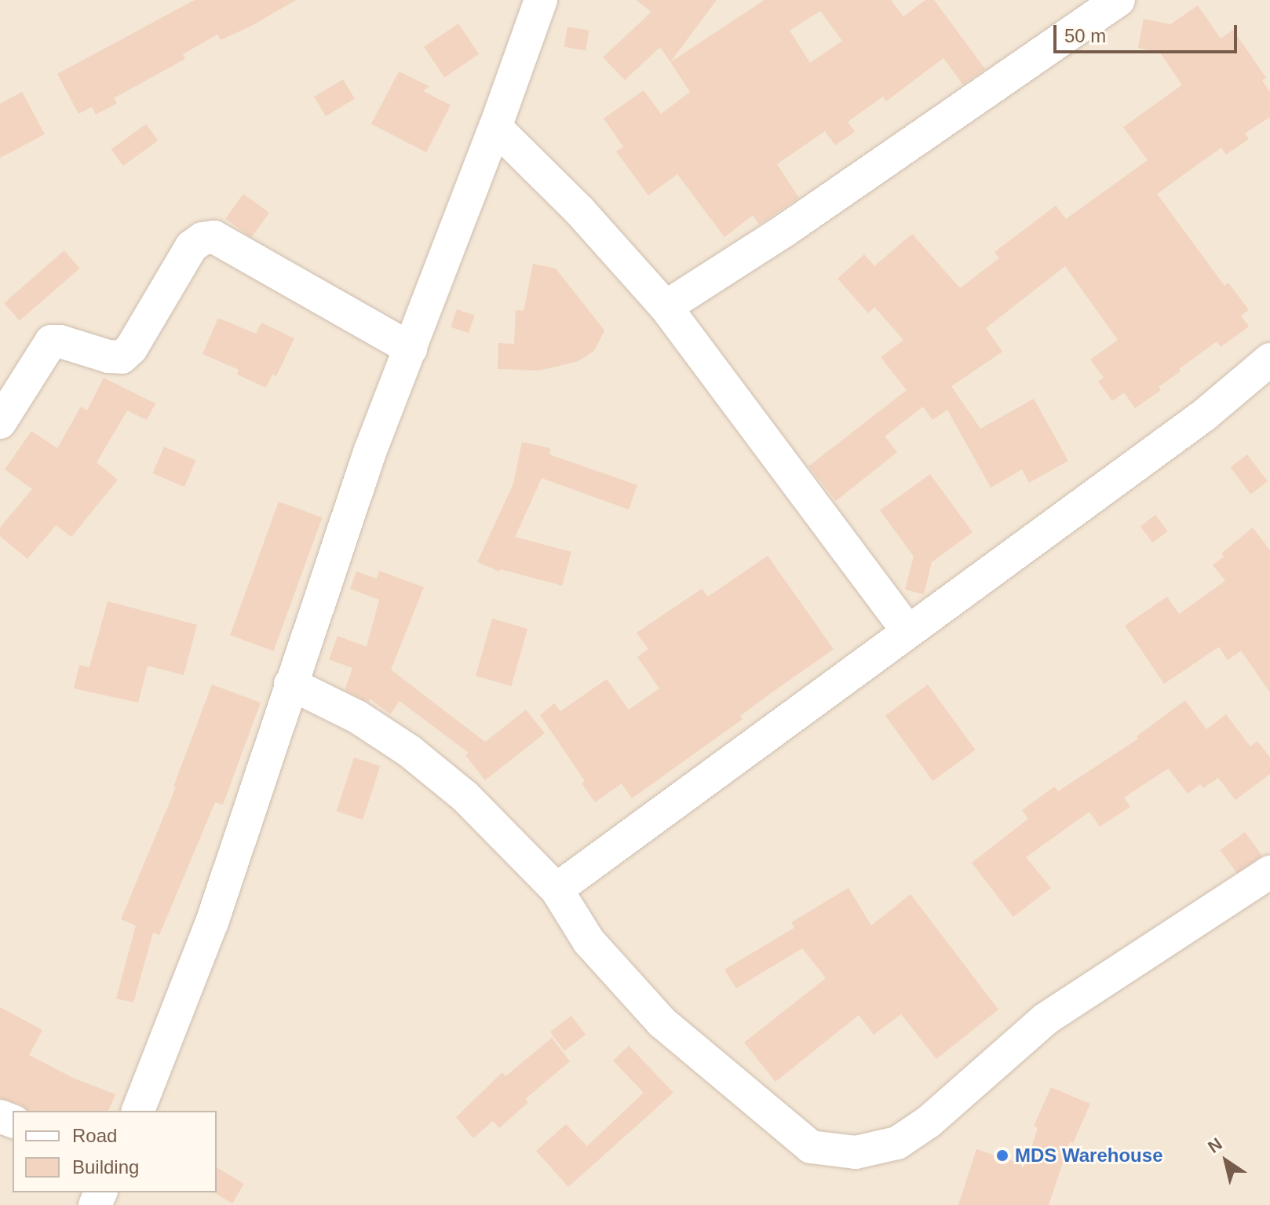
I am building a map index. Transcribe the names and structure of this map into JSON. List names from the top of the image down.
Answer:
{
  "places": ["MDS Warehouse"],
  "legend": ["Road", "Building"],
  "scale_bar": "50 m",
  "north": "top left"
}
